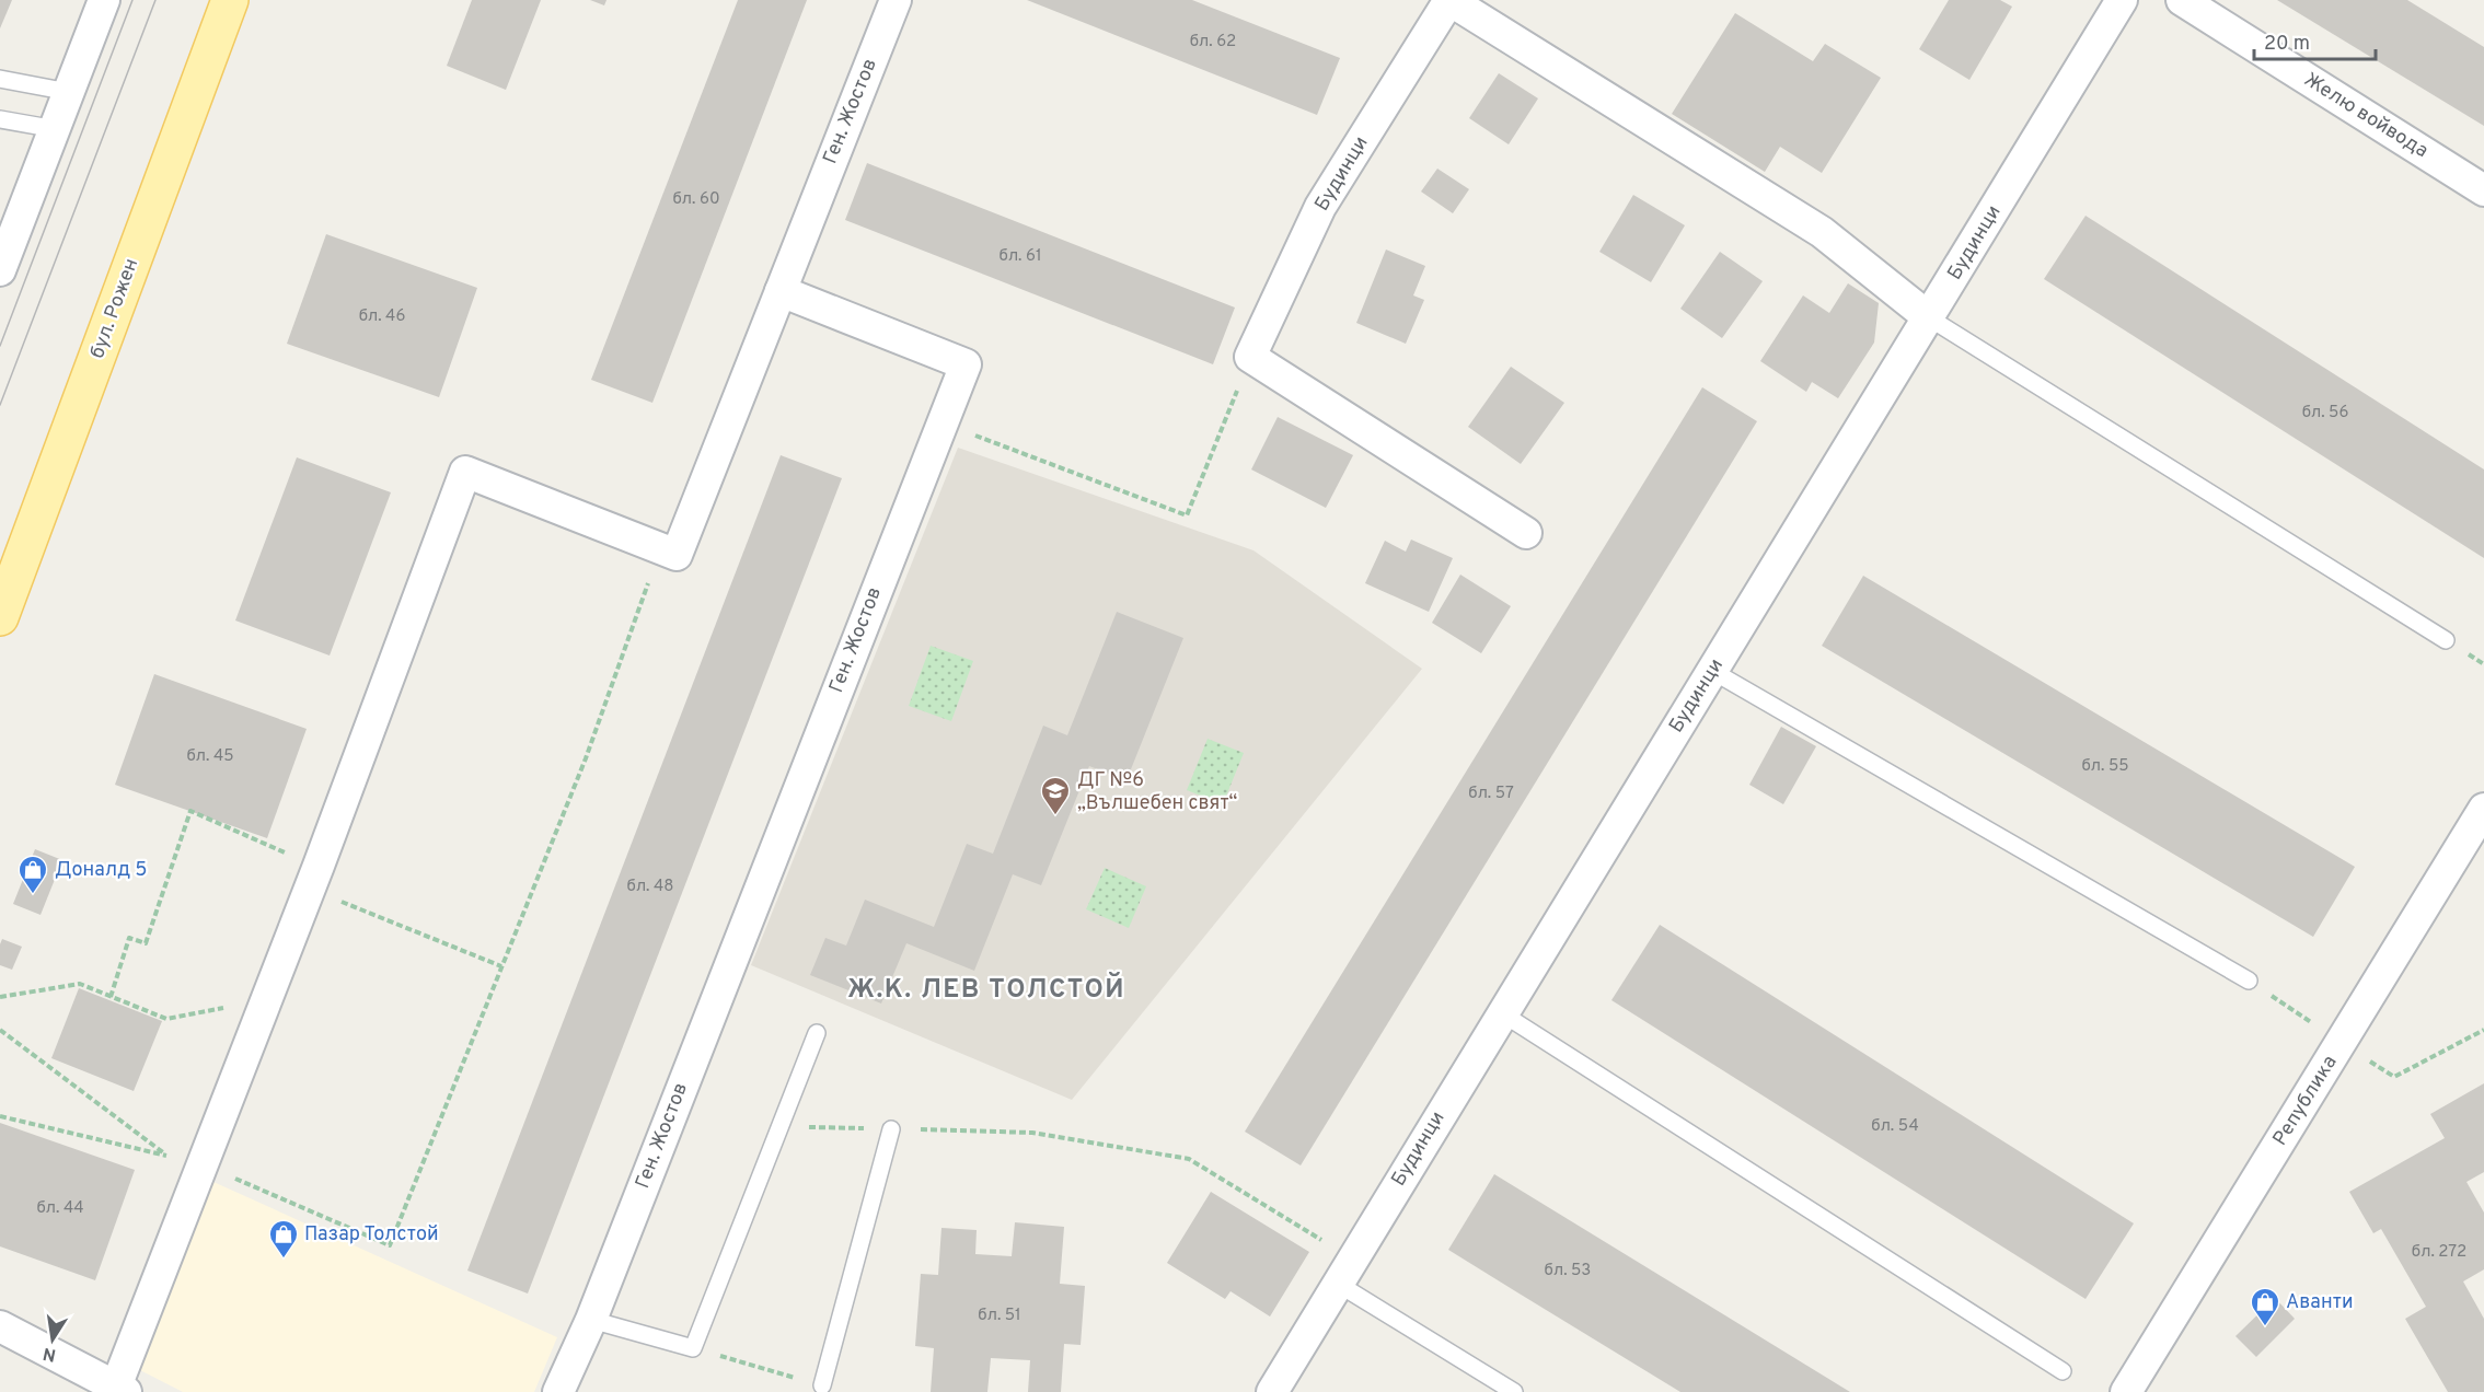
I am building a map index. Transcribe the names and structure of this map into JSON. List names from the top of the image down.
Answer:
{
  "streets": {
    "main road": ["бул. Рожен"],
    "street": [
      "Ген. Жостов",
      "Желю войвода",
      "Будинци",
      "Република"
    ]
  },
  "districts": ["Ж.К. ЛЕВ ТОЛСТОЙ"],
  "places": {
    "school or university": ["ДГ №6 „Вълшебен свят“"],
    "shop": ["Доналд 5", "Пазар Толстой", "Аванти"]
  },
  "house_numbers": [
    "бл. 62",
    "бл. 60",
    "бл. 61",
    "бл. 46",
    "бл. 56",
    "бл. 45",
    "бл. 55",
    "бл. 57",
    "бл. 48",
    "бл. 54",
    "бл. 44",
    "бл. 272",
    "бл. 53",
    "бл. 51"
  ],
  "scale_bar": "20 m",
  "north": "bottom"
}
